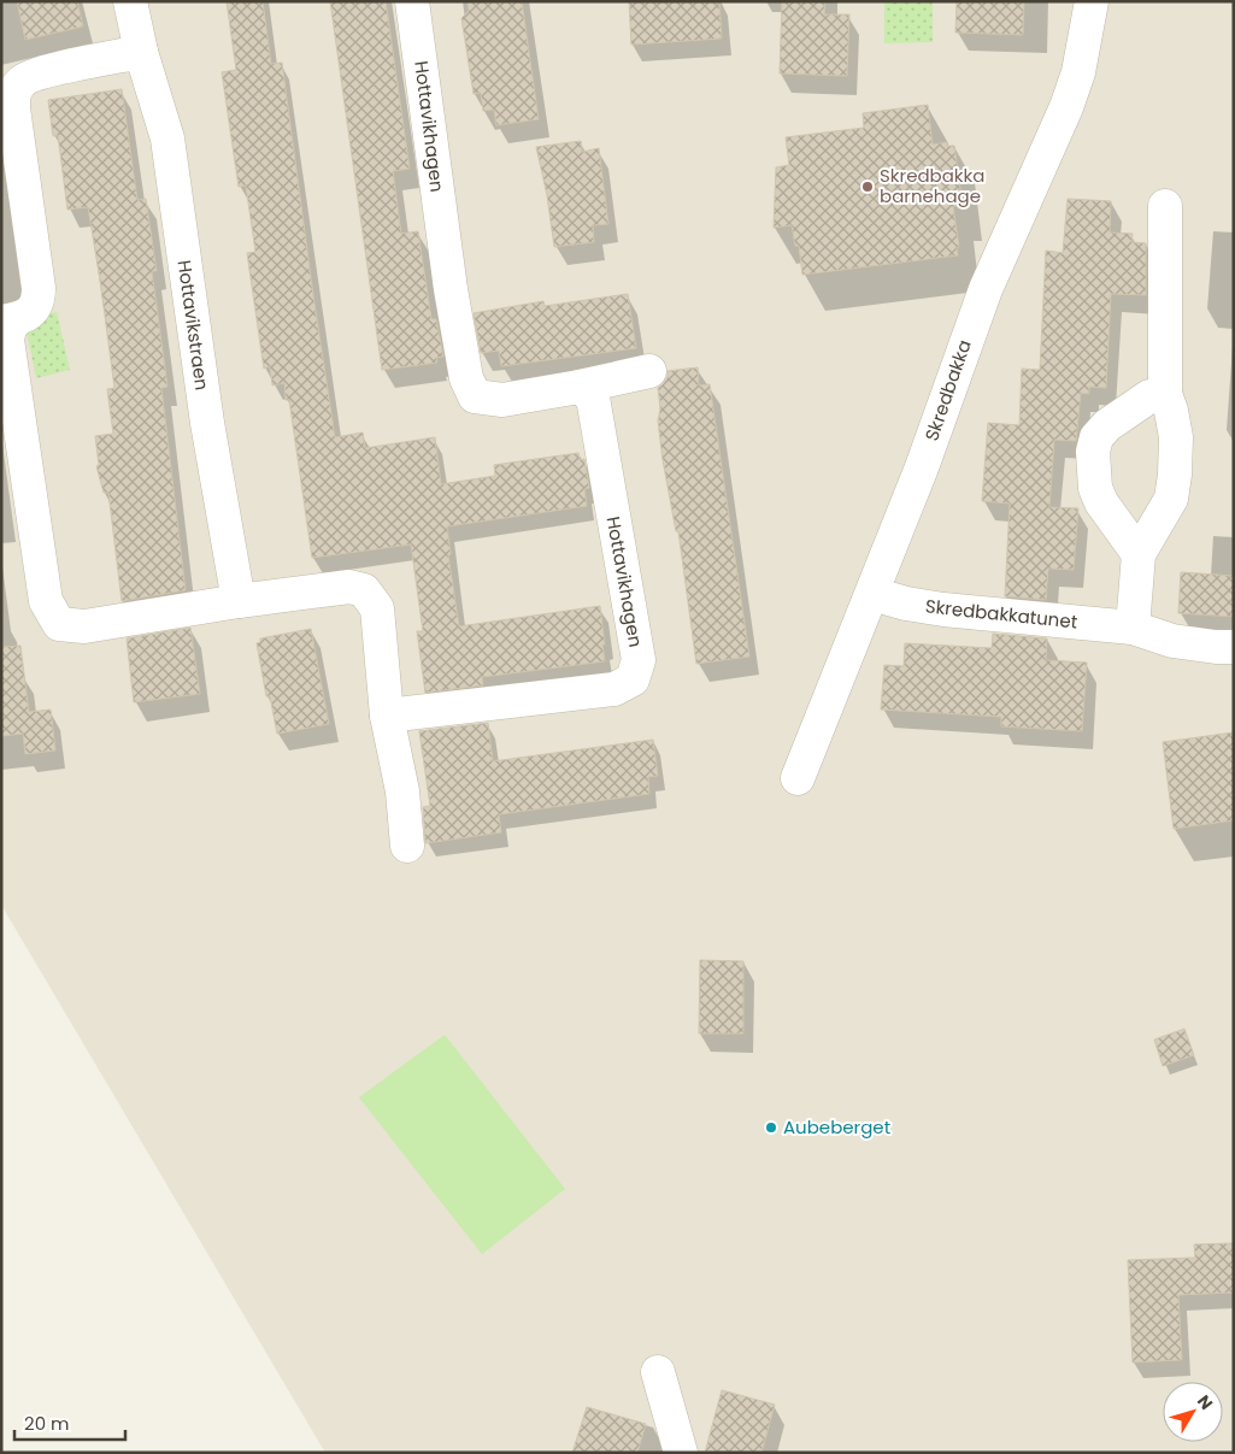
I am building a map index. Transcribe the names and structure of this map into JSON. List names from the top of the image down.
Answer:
{
  "streets": {
    "street": [
      "Hottavikhagen",
      "Hottavikstraen",
      "Skredbakka",
      "Skredbakkatunet"
    ]
  },
  "crossings": [
    ["Skredbakka", "Skredbakkatunet"]
  ],
  "places": ["Skredbakka barnehage", "Aubeberget"],
  "scale_bar": "20 m",
  "north": "top right"
}
